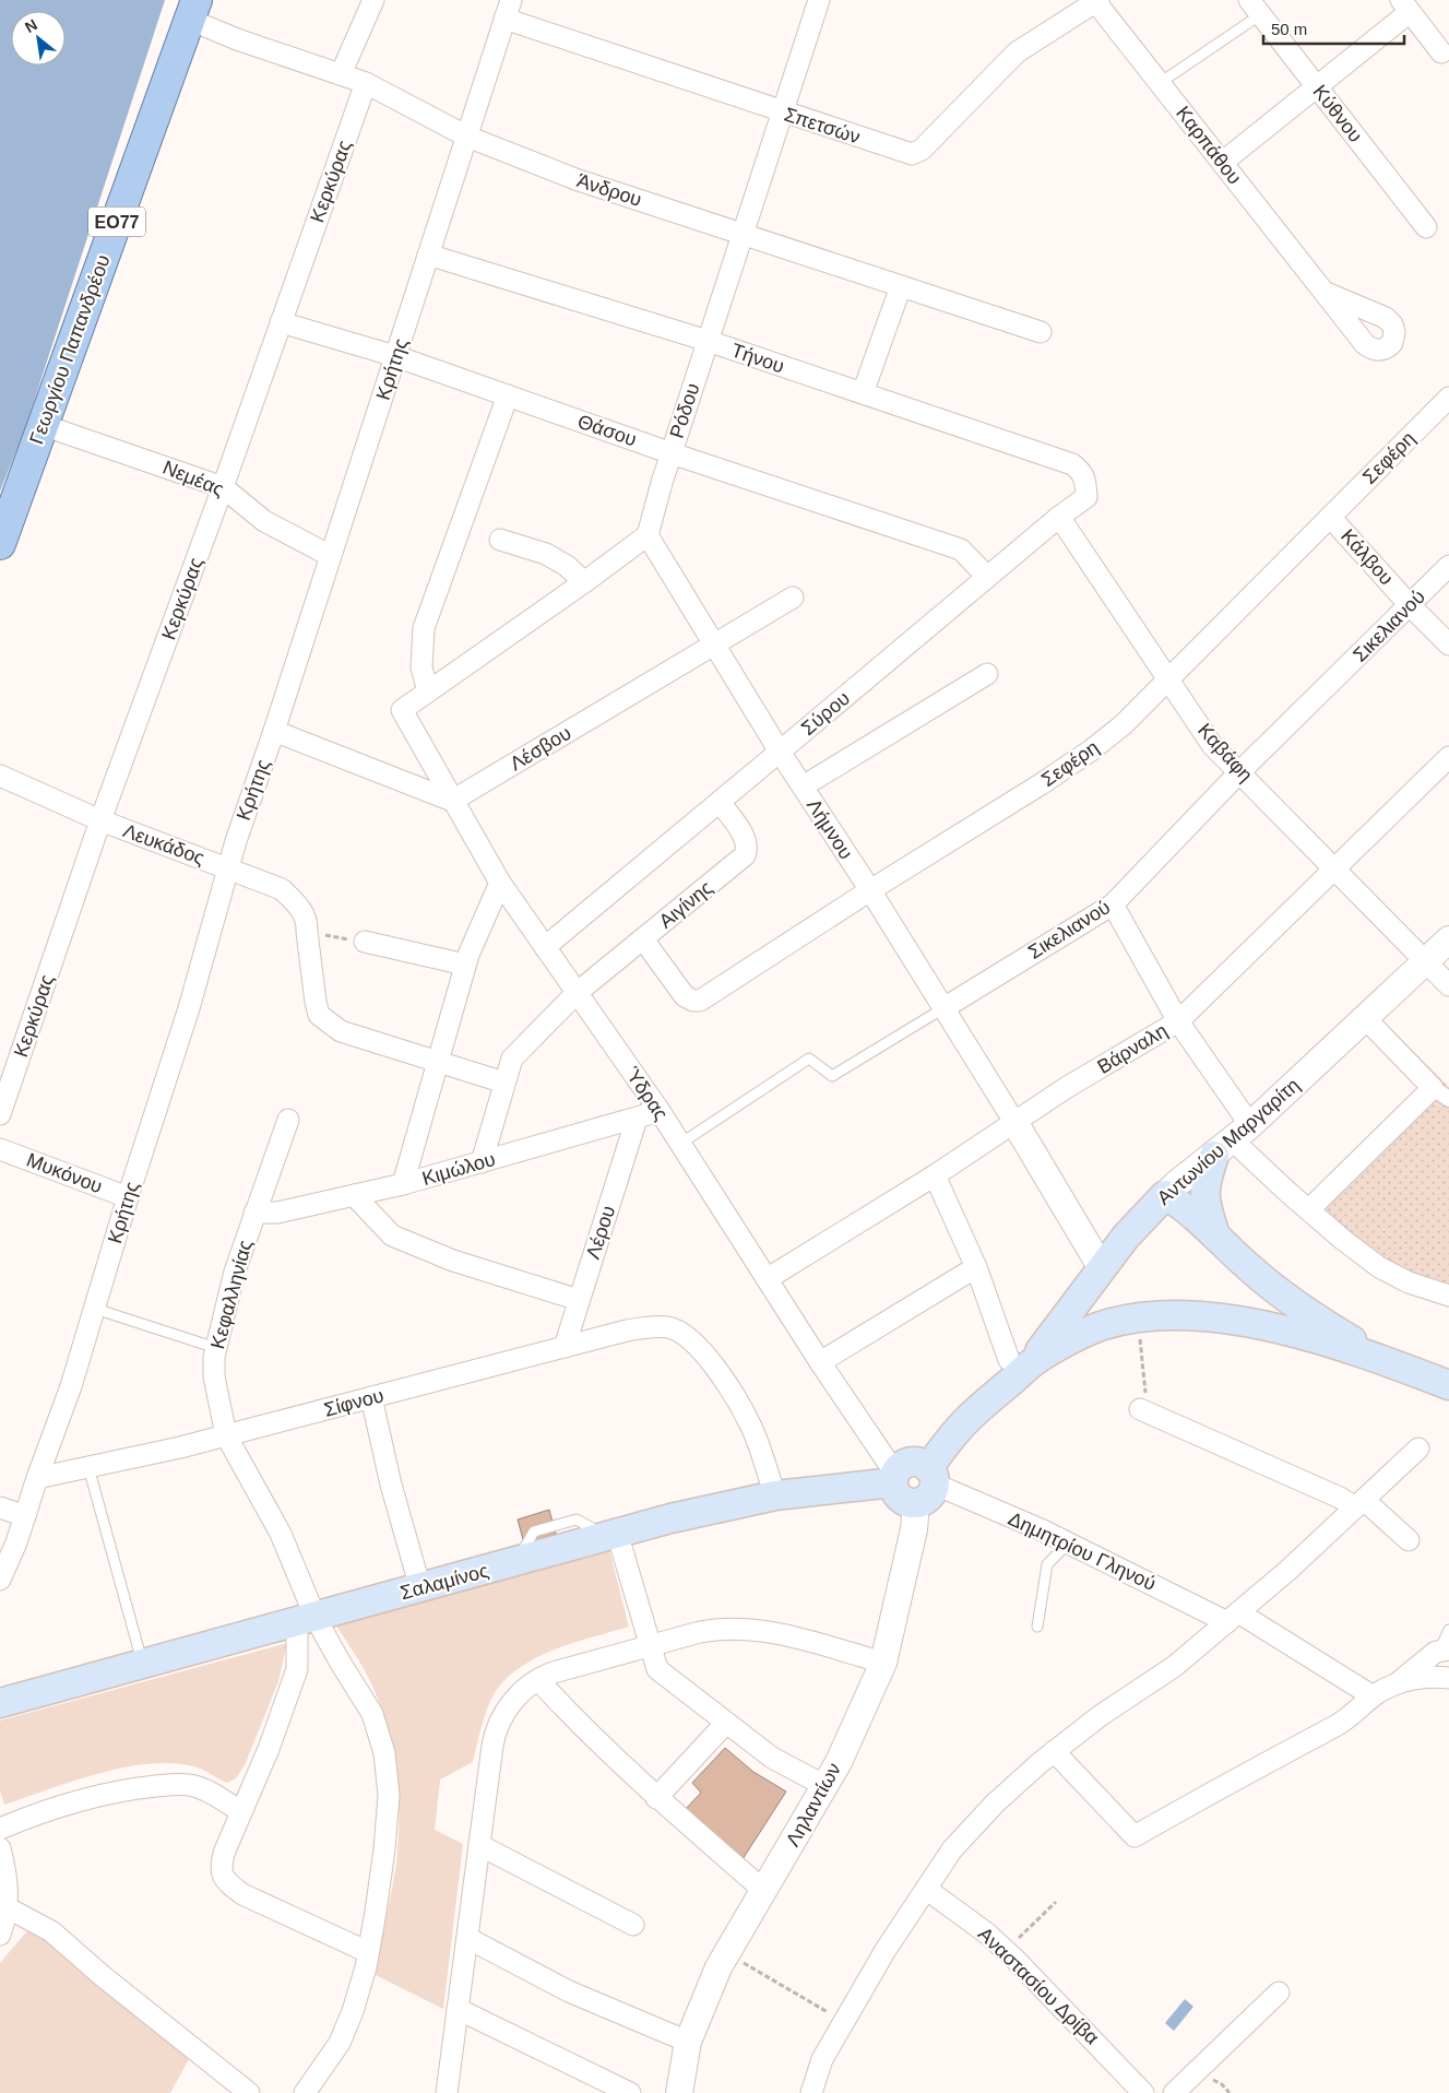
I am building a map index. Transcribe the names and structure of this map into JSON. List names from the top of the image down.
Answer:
{
  "streets": {
    "main road": [
      "ΕΟ77",
      "Γεωργίου Παπανδρέου",
      "Αντωνίου Μαργαρίτη",
      "Σαλαμίνος"
    ],
    "street": [
      "Κύθνου",
      "Σπετσών",
      "Καρπάθου",
      "Κερκύρας",
      "Άνδρου",
      "Τήνου",
      "Κρήτης",
      "Ρόδου",
      "Θάσου",
      "Σεφέρη",
      "Νεμέας",
      "Κάλβου",
      "Σικελιανού",
      "Σύρου",
      "Λέσβου",
      "Καβάφη",
      "Λήμνου",
      "Λευκάδος",
      "Αιγίνης",
      "Βάρναλη",
      "Ύδρας",
      "Κιμώλου",
      "Μυκόνου",
      "Λέρου",
      "Κεφαλληνίας",
      "Σίφνου",
      "Δημητρίου Γληνού",
      "Ληλαντίων",
      "Αναστασίου Δρίβα"
    ]
  },
  "crossings": [
    ["Σπετσών", "Καρπάθου"],
    ["Σπετσών", "Κρήτης"],
    ["Σπετσών", "Ρόδου"],
    ["Κερκύρας", "Άνδρου"],
    ["Κερκύρας", "Θάσου"],
    ["Κερκύρας", "Νεμέας"],
    ["Κερκύρας", "Λευκάδος"],
    ["Άνδρου", "Γεωργίου Παπανδρέου"],
    ["Άνδρου", "Κρήτης"],
    ["Άνδρου", "Ρόδου"],
    ["Γεωργίου Παπανδρέου", "Νεμέας"],
    ["Τήνου", "Κρήτης"],
    ["Τήνου", "Ρόδου"],
    ["Τήνου", "Σύρου"],
    ["Κρήτης", "Θάσου"],
    ["Κρήτης", "Νεμέας"],
    ["Κρήτης", "Λευκάδος"],
    ["Κρήτης", "Μυκόνου"],
    ["Κρήτης", "Σίφνου"],
    ["Ρόδου", "Θάσου"],
    ["Ρόδου", "Λήμνου"],
    ["Θάσου", "Σύρου"],
    ["Σεφέρη", "Κάλβου"],
    ["Σεφέρη", "Καβάφη"],
    ["Σεφέρη", "Λήμνου"],
    ["Σεφέρη", "Αιγίνης"],
    ["Κάλβου", "Σικελιανού"],
    ["Σικελιανού", "Καβάφη"],
    ["Σικελιανού", "Λήμνου"],
    ["Σικελιανού", "Ύδρας"],
    ["Σύρου", "Καβάφη"],
    ["Σύρου", "Λήμνου"],
    ["Σύρου", "Αιγίνης"],
    ["Σύρου", "Ύδρας"],
    ["Λέσβου", "Λήμνου"],
    ["Λέσβου", "Ύδρας"],
    ["Καβάφη", "Βάρναλη"],
    ["Καβάφη", "Αντωνίου Μαργαρίτη"],
    ["Λήμνου", "Βάρναλη"],
    ["Λευκάδος", "Αιγίνης"],
    ["Αιγίνης", "Ύδρας"],
    ["Αιγίνης", "Κιμώλου"],
    ["Βάρναλη", "Ύδρας"],
    ["Ύδρας", "Κιμώλου"],
    ["Ύδρας", "Σαλαμίνος"],
    ["Κιμώλου", "Λέρου"],
    ["Κιμώλου", "Κεφαλληνίας"],
    ["Λέρου", "Σίφνου"],
    ["Κεφαλληνίας", "Σίφνου"],
    ["Κεφαλληνίας", "Σαλαμίνος"],
    ["Σίφνου", "Σαλαμίνος"],
    ["Δημητρίου Γληνού", "Σαλαμίνος"],
    ["Δημητρίου Γληνού", "Ληλαντίων"],
    ["Σαλαμίνος", "Ληλαντίων"]
  ],
  "scale_bar": "50 m",
  "north": "top left"
}
